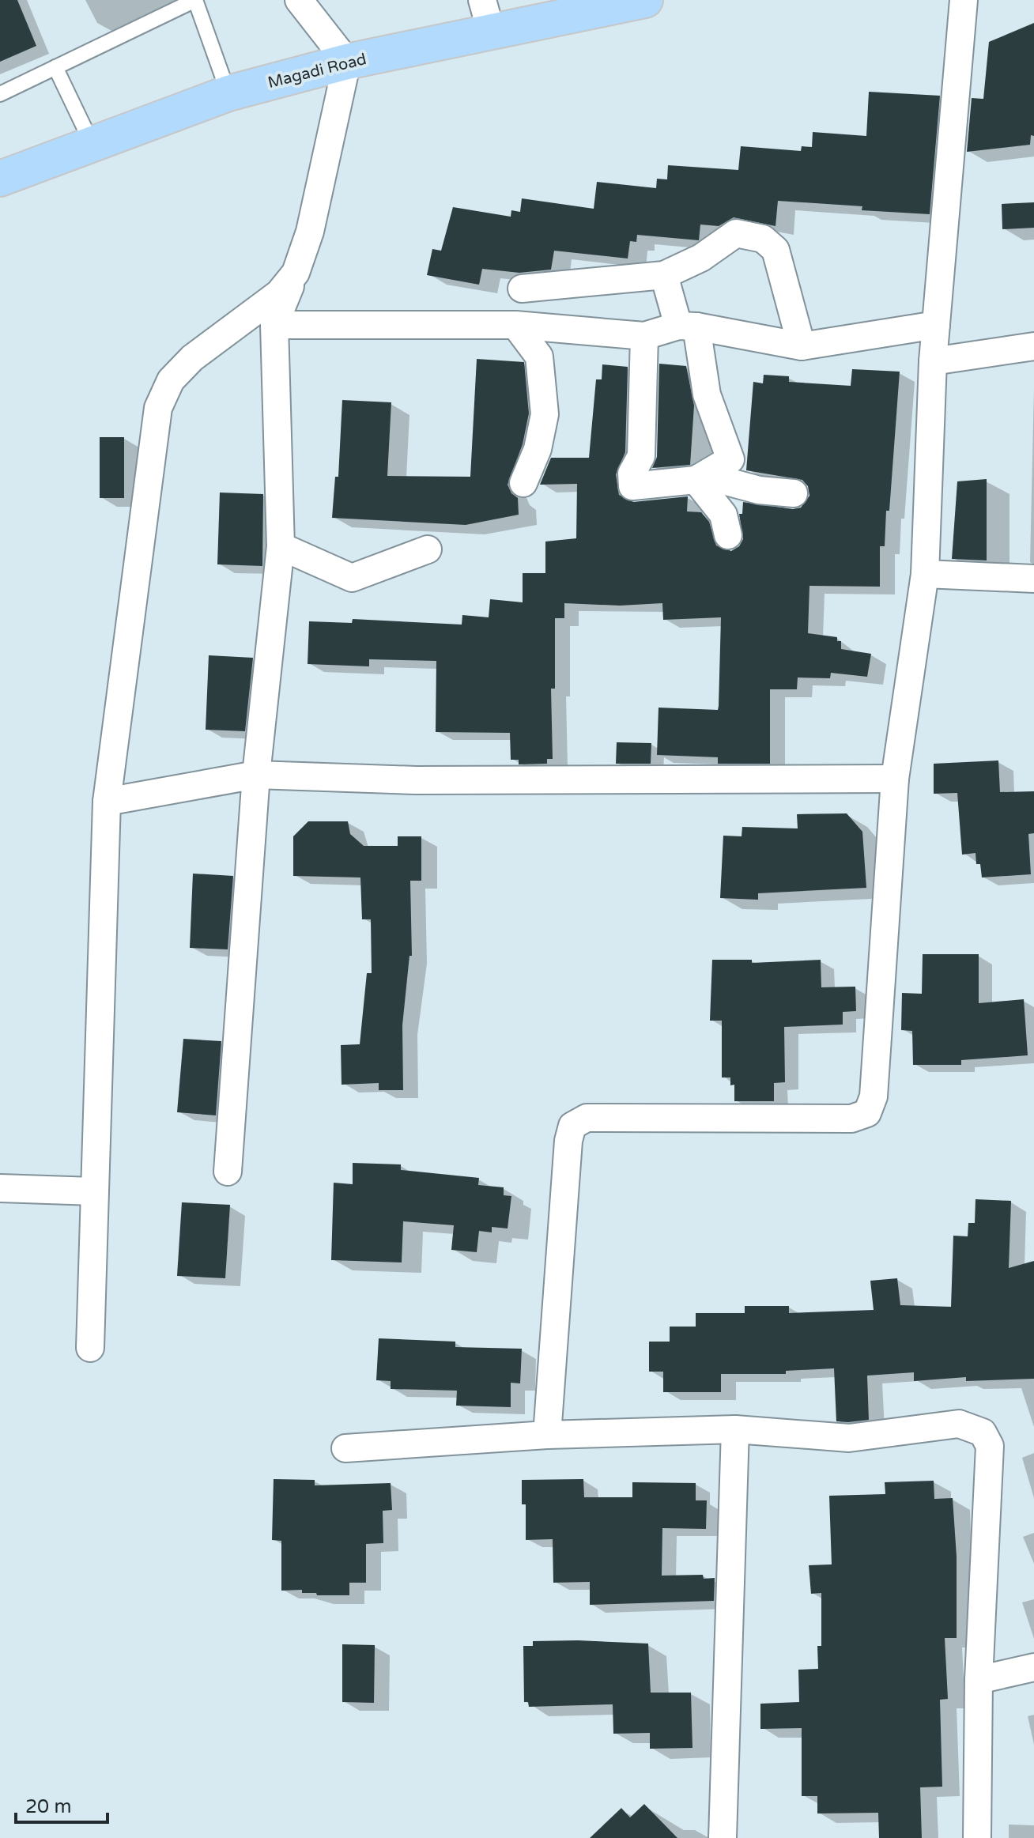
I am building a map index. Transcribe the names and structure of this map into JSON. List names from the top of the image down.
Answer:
{
  "streets": {
    "highway": ["Magadi Road"]
  },
  "scale_bar": "20 m"
}
